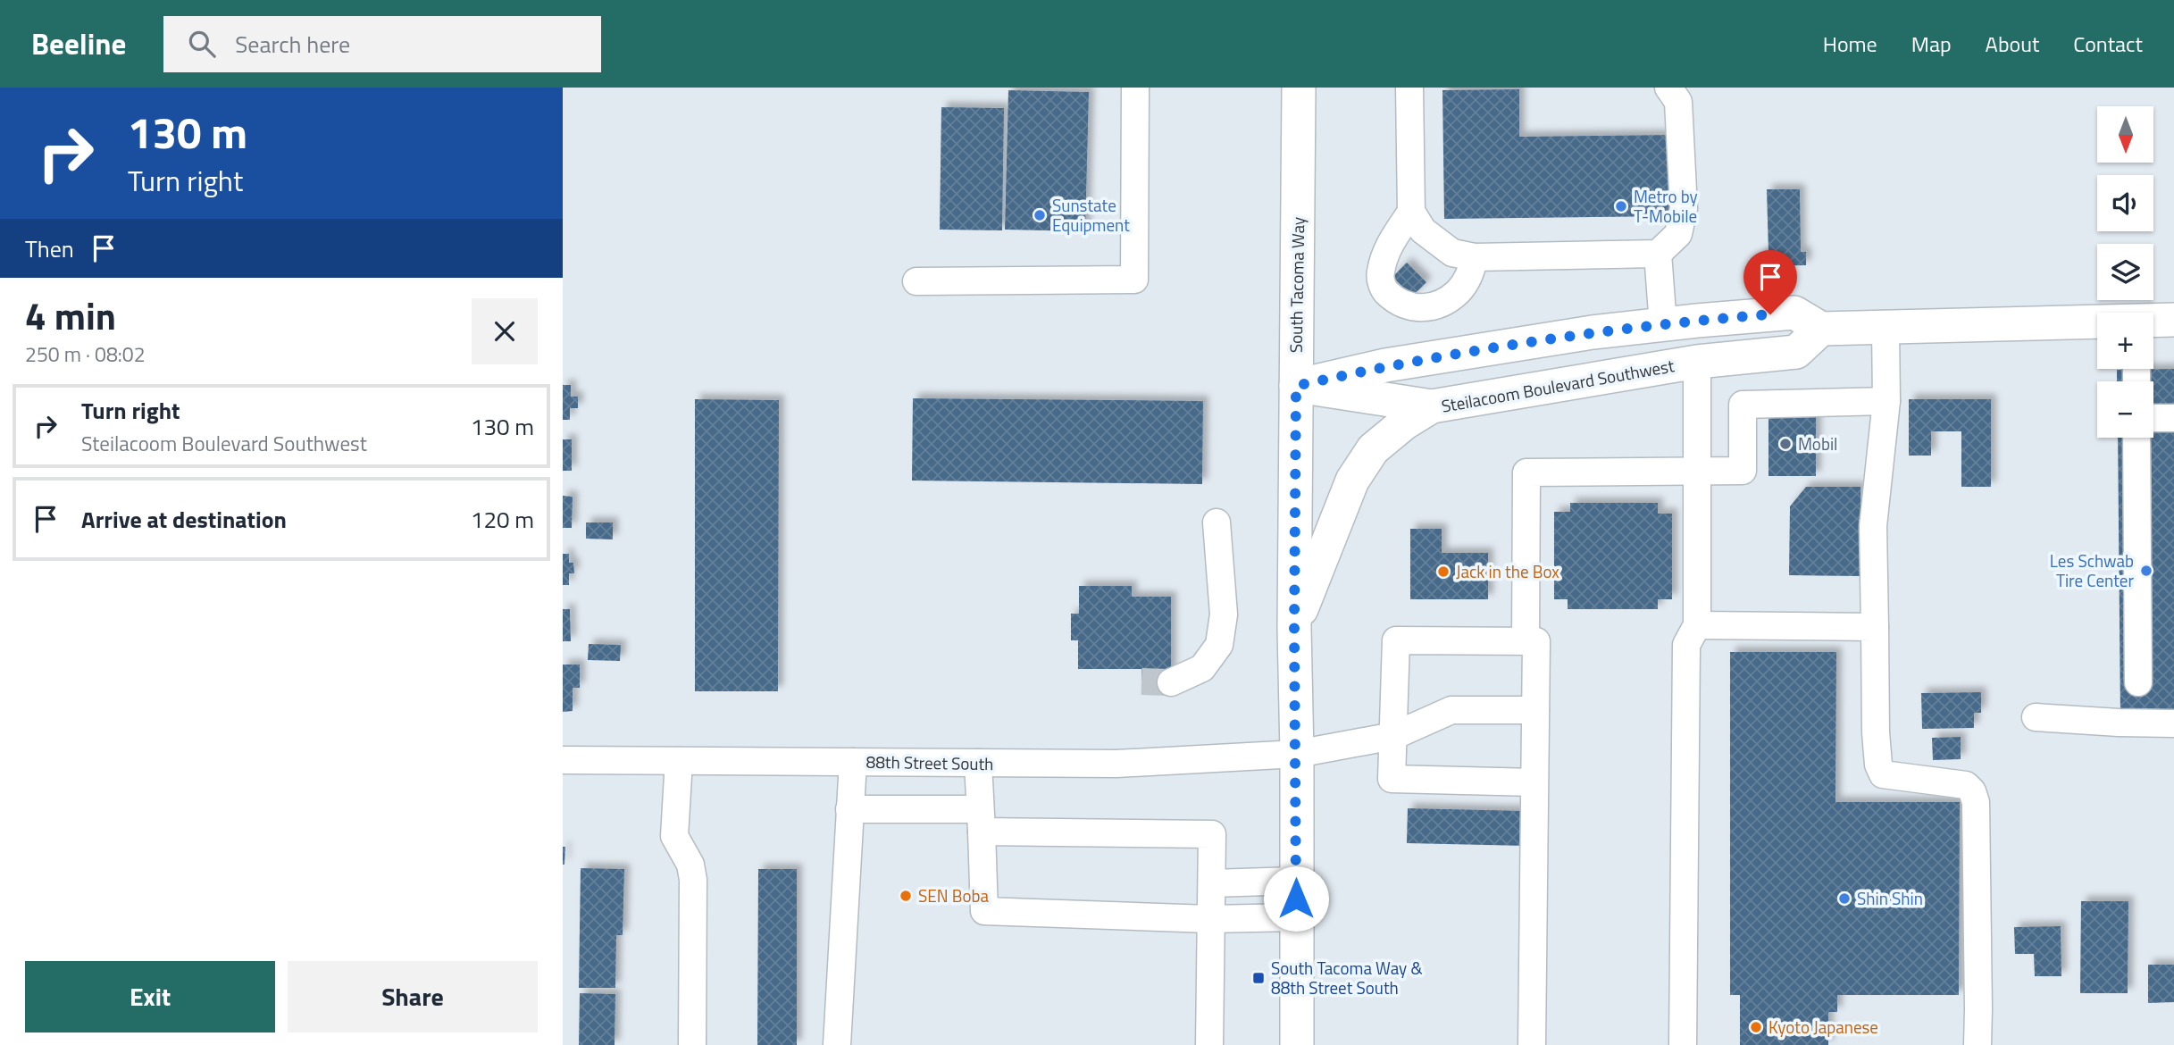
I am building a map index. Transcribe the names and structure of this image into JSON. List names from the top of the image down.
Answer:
{
  "streets": {
    "main road": ["South Tacoma Way", "Steilacoom Boulevard Southwest"],
    "street": ["88th Street South"]
  },
  "crossings": [
    ["South Tacoma Way", "Steilacoom Boulevard Southwest"],
    ["South Tacoma Way", "88th Street South"]
  ],
  "places": {
    "other": [
      "Metro by T-Mobile",
      "Sunstate Equipment",
      "Mobil",
      "Les Schwab Tire Center",
      "Jack in the Box",
      "SEN Boba",
      "Shin Shin",
      "Kyoto Japanese"
    ],
    "transit": ["South Tacoma Way & 88th Street South"]
  },
  "north": "bottom",
  "page": {
    "header": "Beeline",
    "search": "Search here",
    "nav": [
      "Home",
      "Map",
      "About",
      "Contact"
    ],
    "turn": ["130 m", "Turn right"],
    "map_buttons": ["+", "−"],
    "then": "Then",
    "heading": ["4 min", "250 m · 08:02"],
    "list": [
      {
        "name": "Turn right",
        "note": "Steilacoom Boulevard Southwest",
        "value": "130 m"
      },
      {
        "name": "Arrive at destination",
        "value": "120 m"
      }
    ],
    "buttons": ["Exit", "Share"]
  }
}
